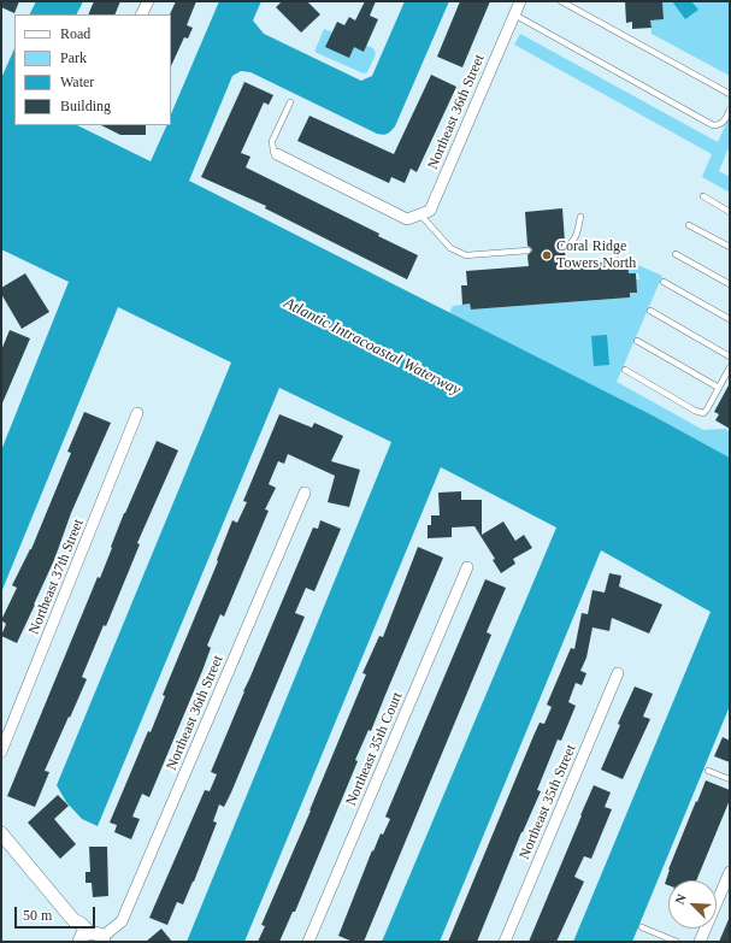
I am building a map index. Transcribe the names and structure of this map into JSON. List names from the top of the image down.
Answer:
{
  "streets": {
    "street": [
      "Northeast 36th Street",
      "Northeast 37th Street",
      "Northeast 35th Court",
      "Northeast 35th Street"
    ]
  },
  "water": ["Atlantic Intracoastal Waterway"],
  "places": ["Coral Ridge Towers North"],
  "legend": [
    "Road",
    "Park",
    "Water",
    "Building"
  ],
  "scale_bar": "50 m",
  "north": "top left"
}
